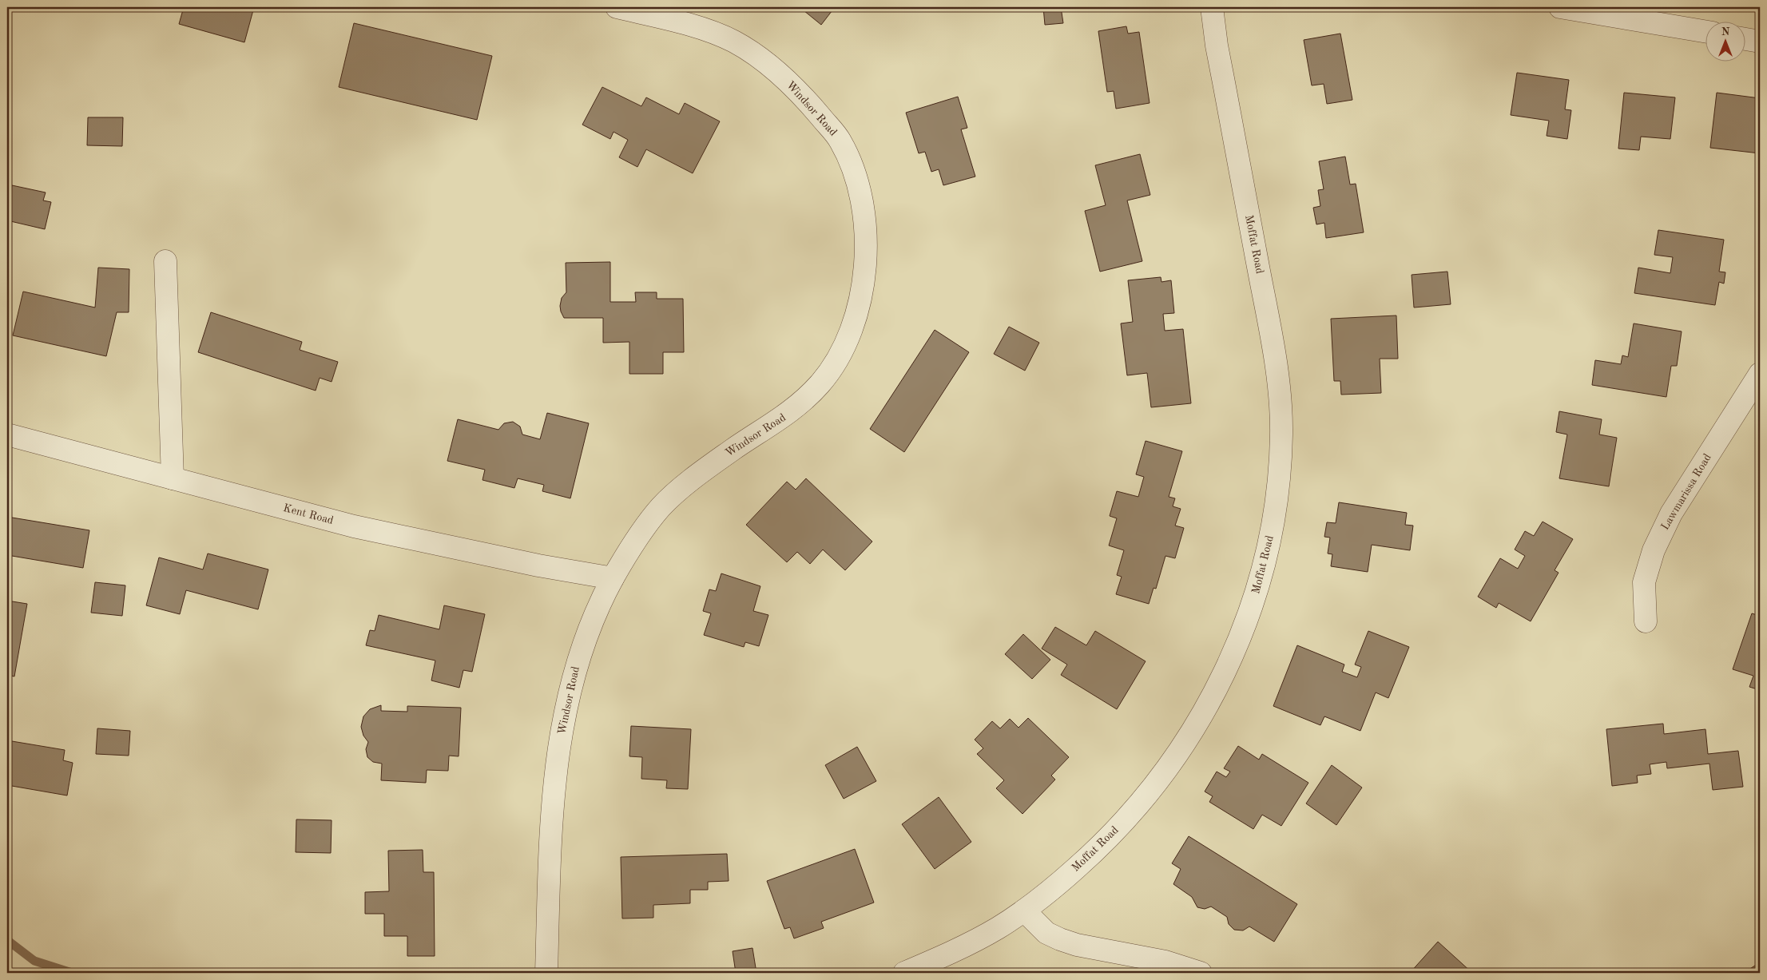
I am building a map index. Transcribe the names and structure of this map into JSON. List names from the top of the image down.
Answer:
{
  "streets": {
    "street": [
      "Windsor Road",
      "Moffat Road",
      "Lawmarissa Road",
      "Kent Road"
    ]
  },
  "crossings": [
    ["Windsor Road", "Kent Road"]
  ],
  "north": "top"
}
